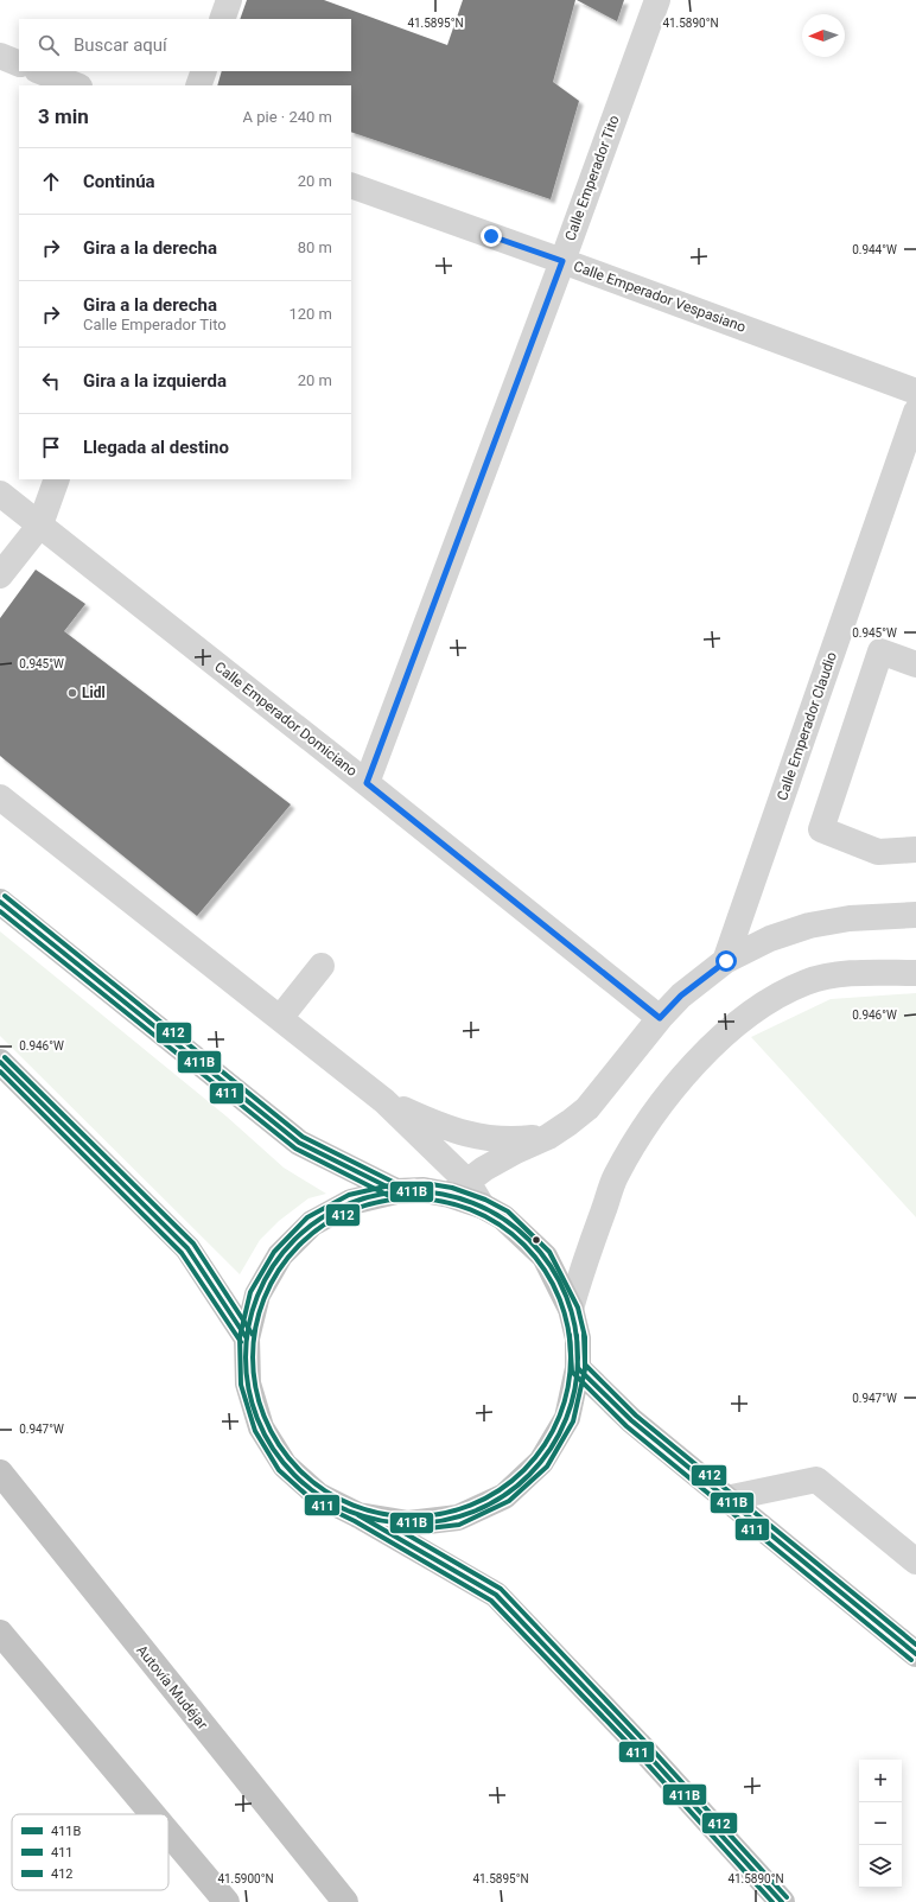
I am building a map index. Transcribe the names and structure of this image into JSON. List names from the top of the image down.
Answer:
{
  "streets": {
    "highway": ["Autovía Mudéjar"],
    "street": [
      "Calle Emperador Tito",
      "Calle Emperador Vespasiano",
      "Calle Emperador Domiciano",
      "Calle Emperador Claudio"
    ]
  },
  "crossings": [
    ["Calle Emperador Tito", "Calle Emperador Vespasiano"],
    ["Calle Emperador Tito", "Calle Emperador Domiciano"]
  ],
  "places": ["Lidl"],
  "lines": ["transit line 412", "transit line 411B", "transit line 411"],
  "legend": ["411B", "411", "412"],
  "north": "left",
  "page": {
    "search": "Buscar aquí",
    "heading": ["3 min", "A pie · 240 m"],
    "list": [
      ["Continúa", "20 m"],
      ["Gira a la derecha", "80 m"],
      ["Gira a la derecha", "Calle Emperador Tito", "120 m"],
      ["Gira a la izquierda", "20 m"],
      "Llegada al destino"
    ],
    "map_buttons": ["+", "−"]
  },
  "coordinates": [
    "41.5895°N",
    "41.5890°N",
    "0.944°W",
    "0.945°W",
    "0.946°W",
    "0.947°W",
    "41.5900°N"
  ]
}
